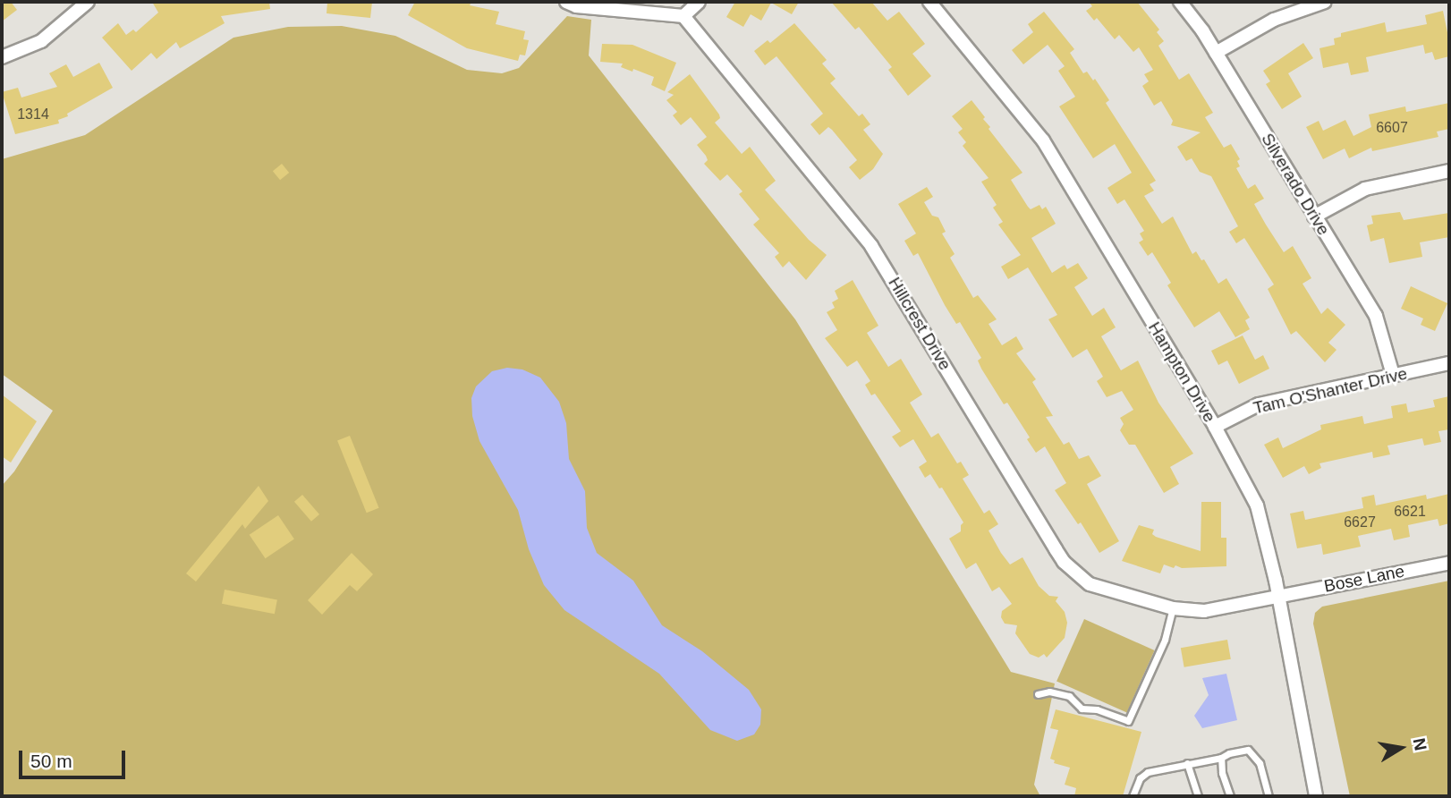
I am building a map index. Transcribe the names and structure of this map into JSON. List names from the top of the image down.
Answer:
{
  "streets": {
    "street": [
      "Silverado Drive",
      "Hillcrest Drive",
      "Hampton Drive",
      "Tam O'Shanter Drive",
      "Bose Lane"
    ]
  },
  "crossings": [
    ["Silverado Drive", "Tam O'Shanter Drive"],
    ["Hillcrest Drive", "Hampton Drive"],
    ["Hillcrest Drive", "Bose Lane"],
    ["Hampton Drive", "Tam O'Shanter Drive"],
    ["Hampton Drive", "Bose Lane"]
  ],
  "house_numbers": [
    "1314",
    "6607",
    "6621",
    "6627"
  ],
  "scale_bar": "50 m",
  "north": "right"
}
